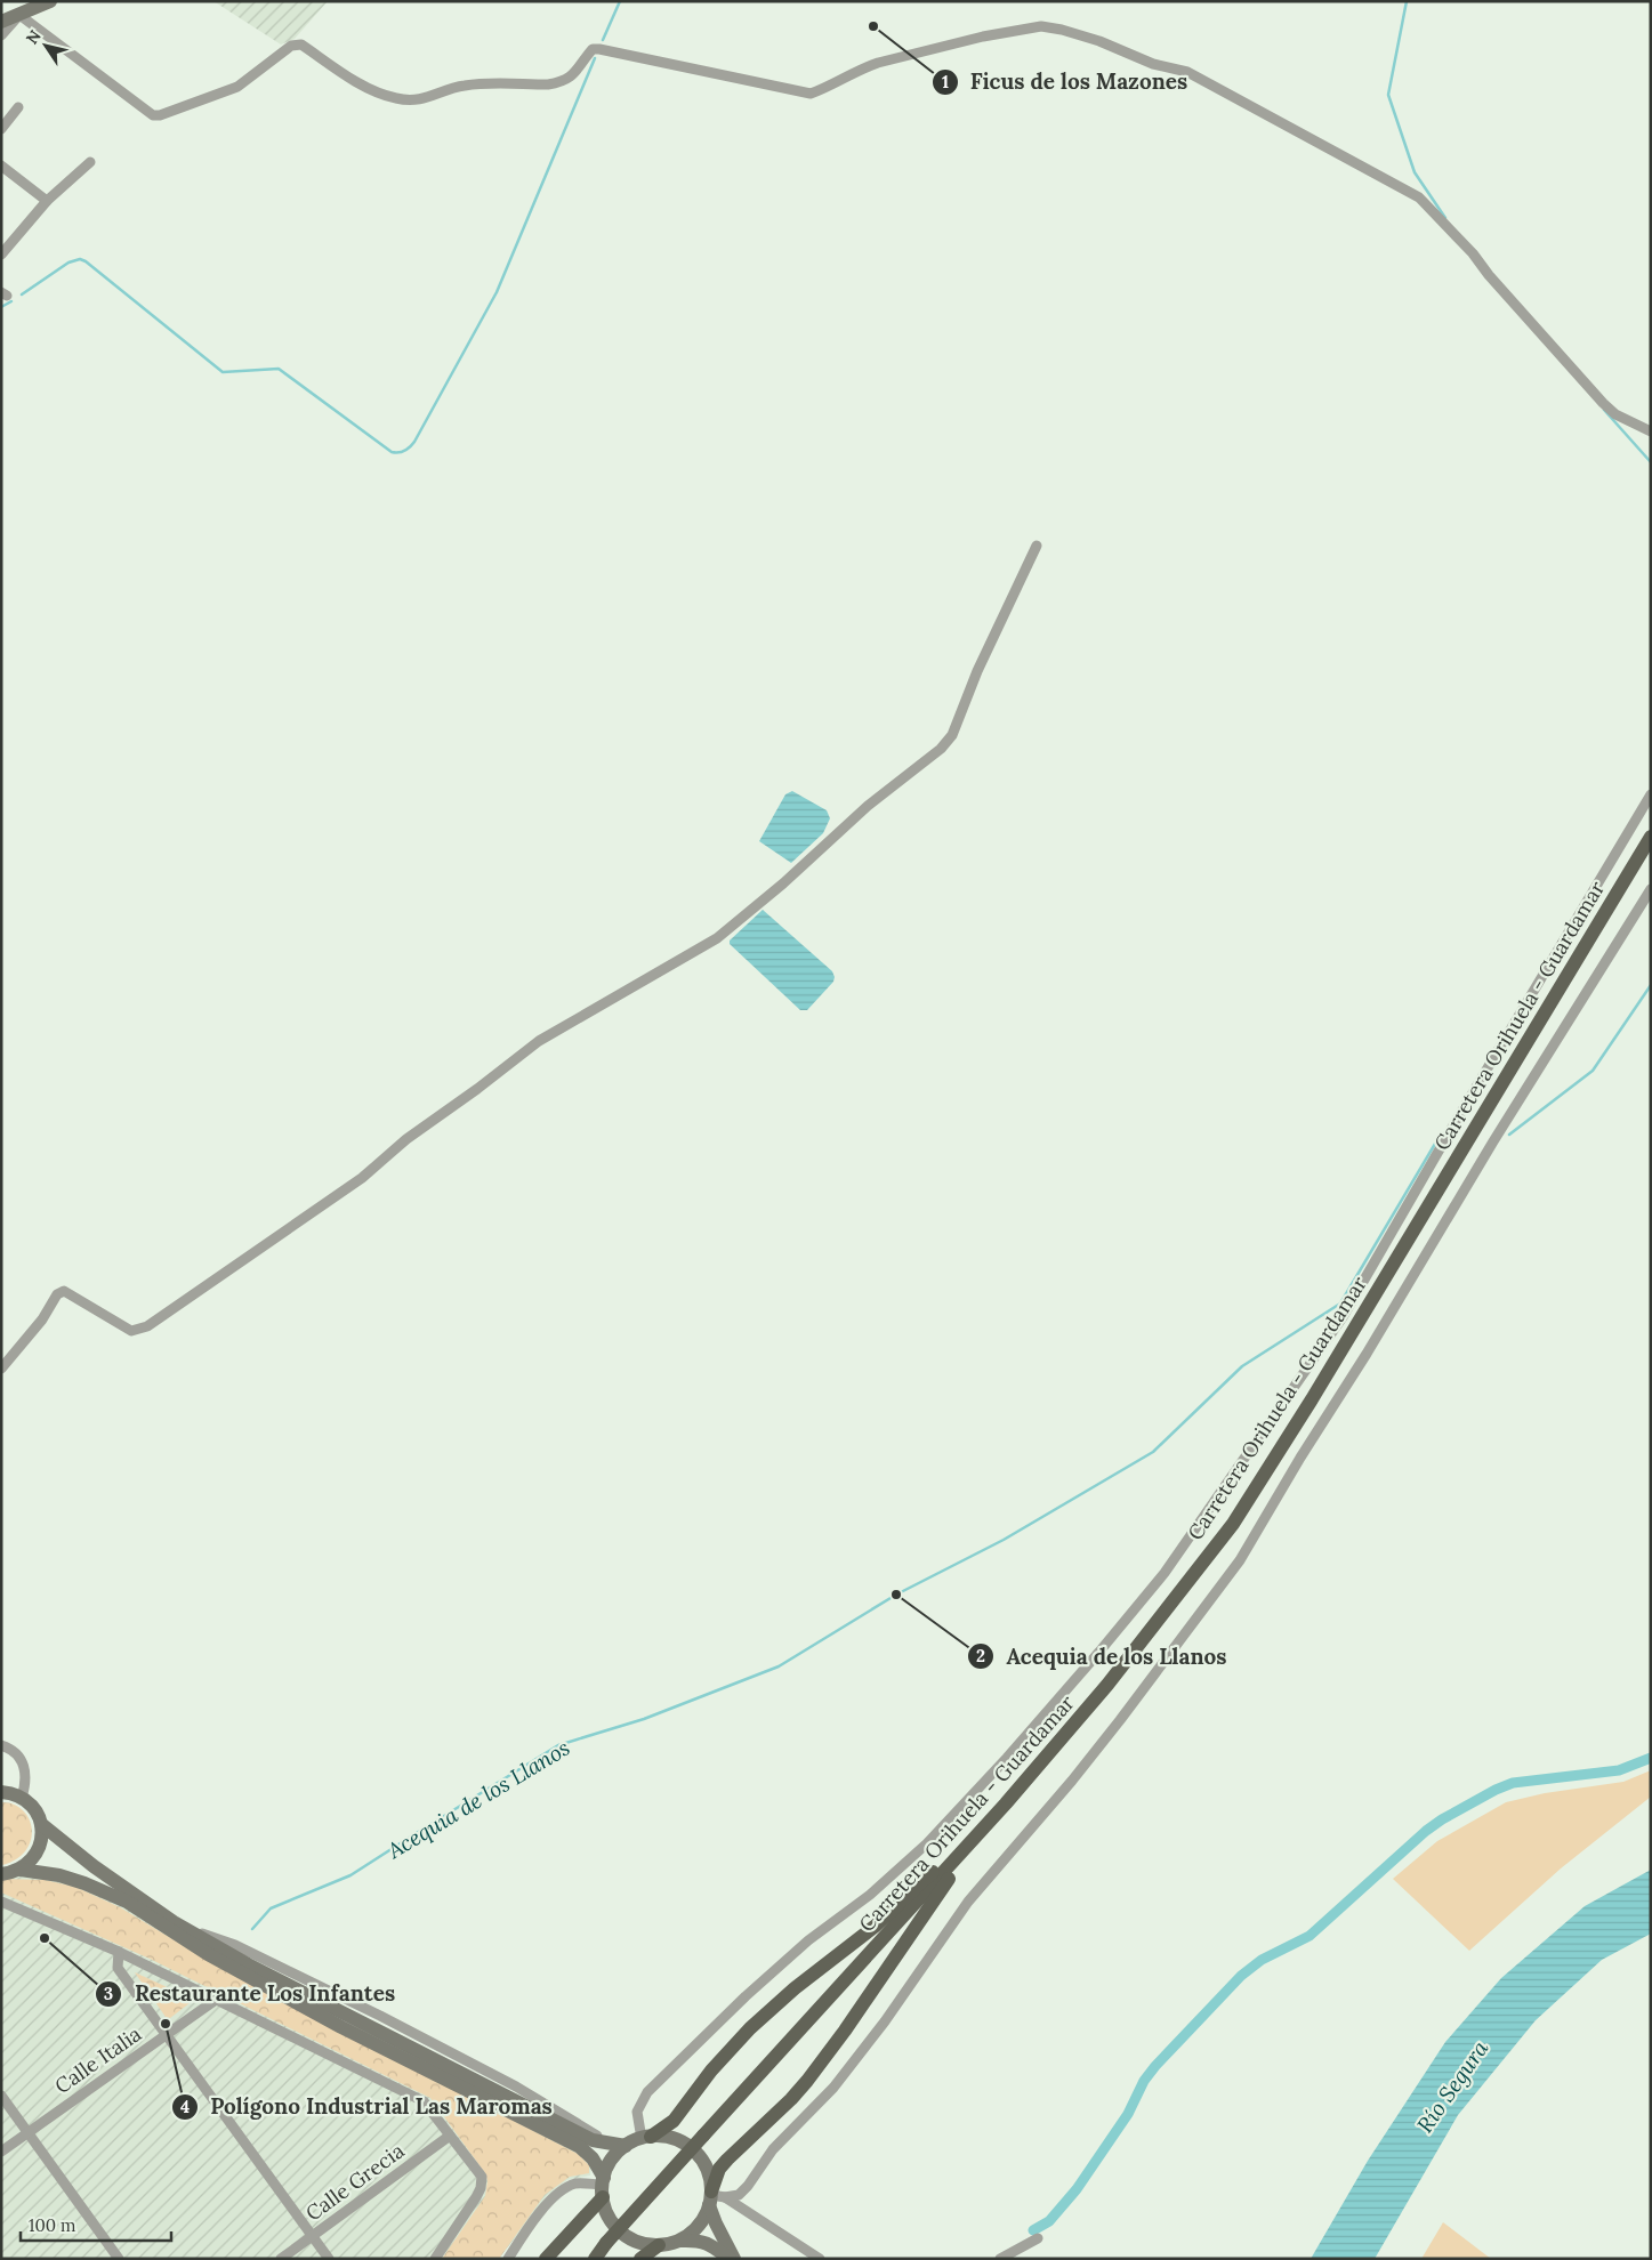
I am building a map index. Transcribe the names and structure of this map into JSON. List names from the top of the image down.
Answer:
{
  "streets": {
    "main road": ["Carretera Orihuela - Guardamar"],
    "street": ["Calle Italia", "Calle Grecia"]
  },
  "water": ["Acequia de los Llanos", "Río Segura"],
  "places": [
    "Ficus de los Mazones",
    "Acequia de los Llanos",
    "Restaurante Los Infantes",
    "Polígono Industrial Las Maromas"
  ],
  "scale_bar": "100 m",
  "north": "top left"
}
